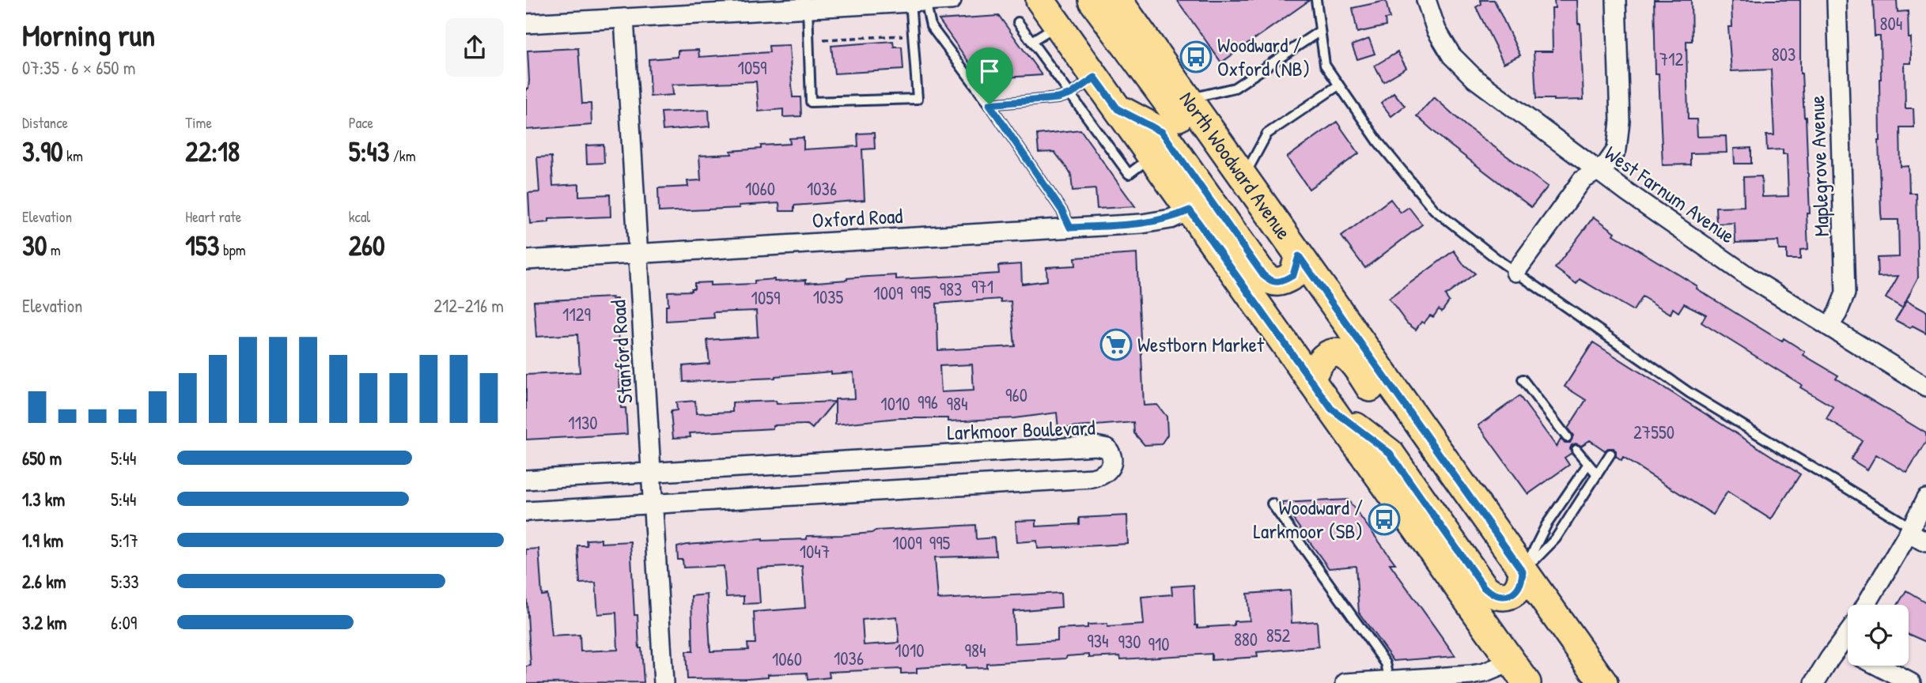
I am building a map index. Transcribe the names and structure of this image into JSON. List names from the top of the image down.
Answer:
{
  "streets": {
    "main road": ["North Woodward Avenue"],
    "street": [
      "Maplegrove Avenue",
      "West Farnum Avenue",
      "Oxford Road",
      "Stanford Road",
      "Larkmoor Boulevard"
    ]
  },
  "crossings": [
    ["Maplegrove Avenue", "West Farnum Avenue"],
    ["Oxford Road", "Stanford Road"],
    ["Stanford Road", "Larkmoor Boulevard"]
  ],
  "places": {
    "bus stop": ["Woodward / Oxford (NB)", "Woodward / Larkmoor (SB)"],
    "supermarket": ["Westborn Market"]
  },
  "house_numbers": [
    "804",
    "803",
    "712",
    "1059",
    "1060",
    "1036",
    "971",
    "983",
    "995",
    "1009",
    "1035",
    "1059",
    "1129",
    "960",
    "996",
    "1010",
    "984",
    "1130",
    "27550",
    "1009",
    "995",
    "1047",
    "852",
    "880",
    "934",
    "930",
    "910",
    "1010",
    "984",
    "1036",
    "1060"
  ],
  "page": {
    "heading": ["Morning run", "07:35 · 6 × 650 m"],
    "stats": [
      ["Distance", "3.90 km"],
      ["Time", "22:18"],
      ["Pace", "5:43 /km"],
      ["Elevation", "30 m"],
      ["Heart rate", "153 bpm"],
      ["kcal", "260"]
    ],
    "chart": ["Elevation", "212–216 m"],
    "list": [
      {
        "name": "650 m",
        "note": "5:44"
      },
      {
        "name": "1.3 km",
        "note": "5:44"
      },
      {
        "name": "1.9 km",
        "note": "5:17"
      },
      {
        "name": "2.6 km",
        "note": "5:33"
      },
      {
        "name": "3.2 km",
        "note": "6:09"
      }
    ]
  }
}
